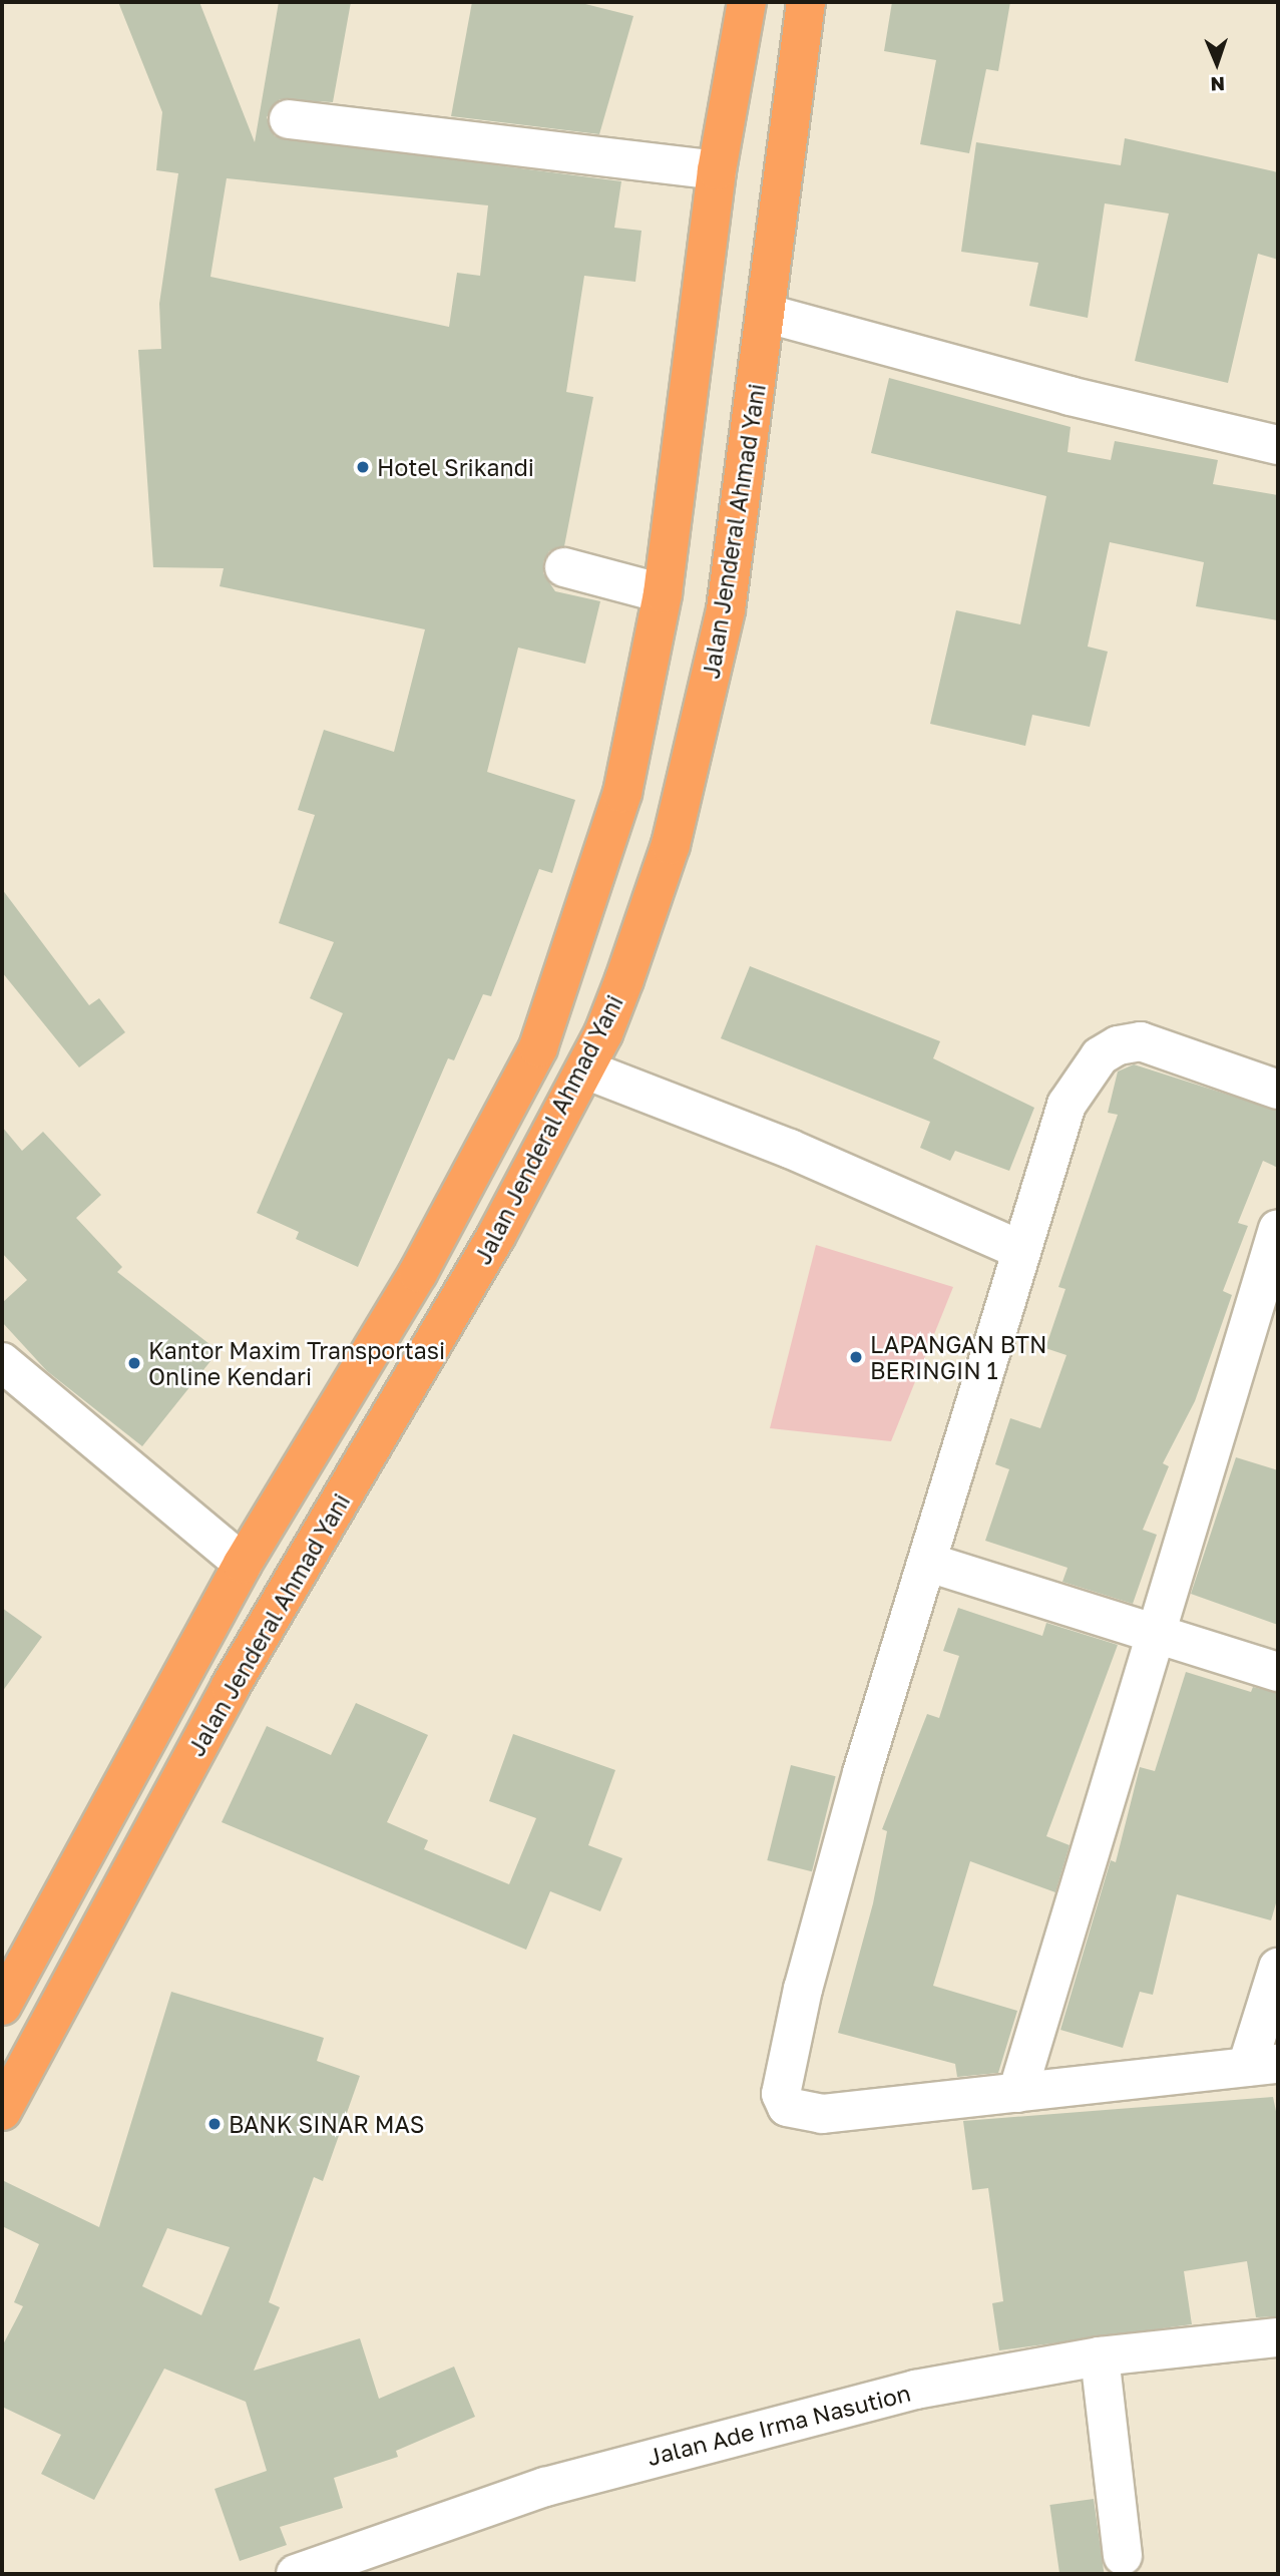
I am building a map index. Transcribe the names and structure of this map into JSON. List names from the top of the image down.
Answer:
{
  "streets": {
    "highway": ["Jalan Jenderal Ahmad Yani"],
    "street": ["Jalan Ade Irma Nasution"]
  },
  "places": [
    "Hotel Srikandi",
    "LAPANGAN BTN BERINGIN 1",
    "Kantor Maxim Transportasi Online Kendari",
    "BANK SINAR MAS"
  ],
  "north": "bottom"
}
